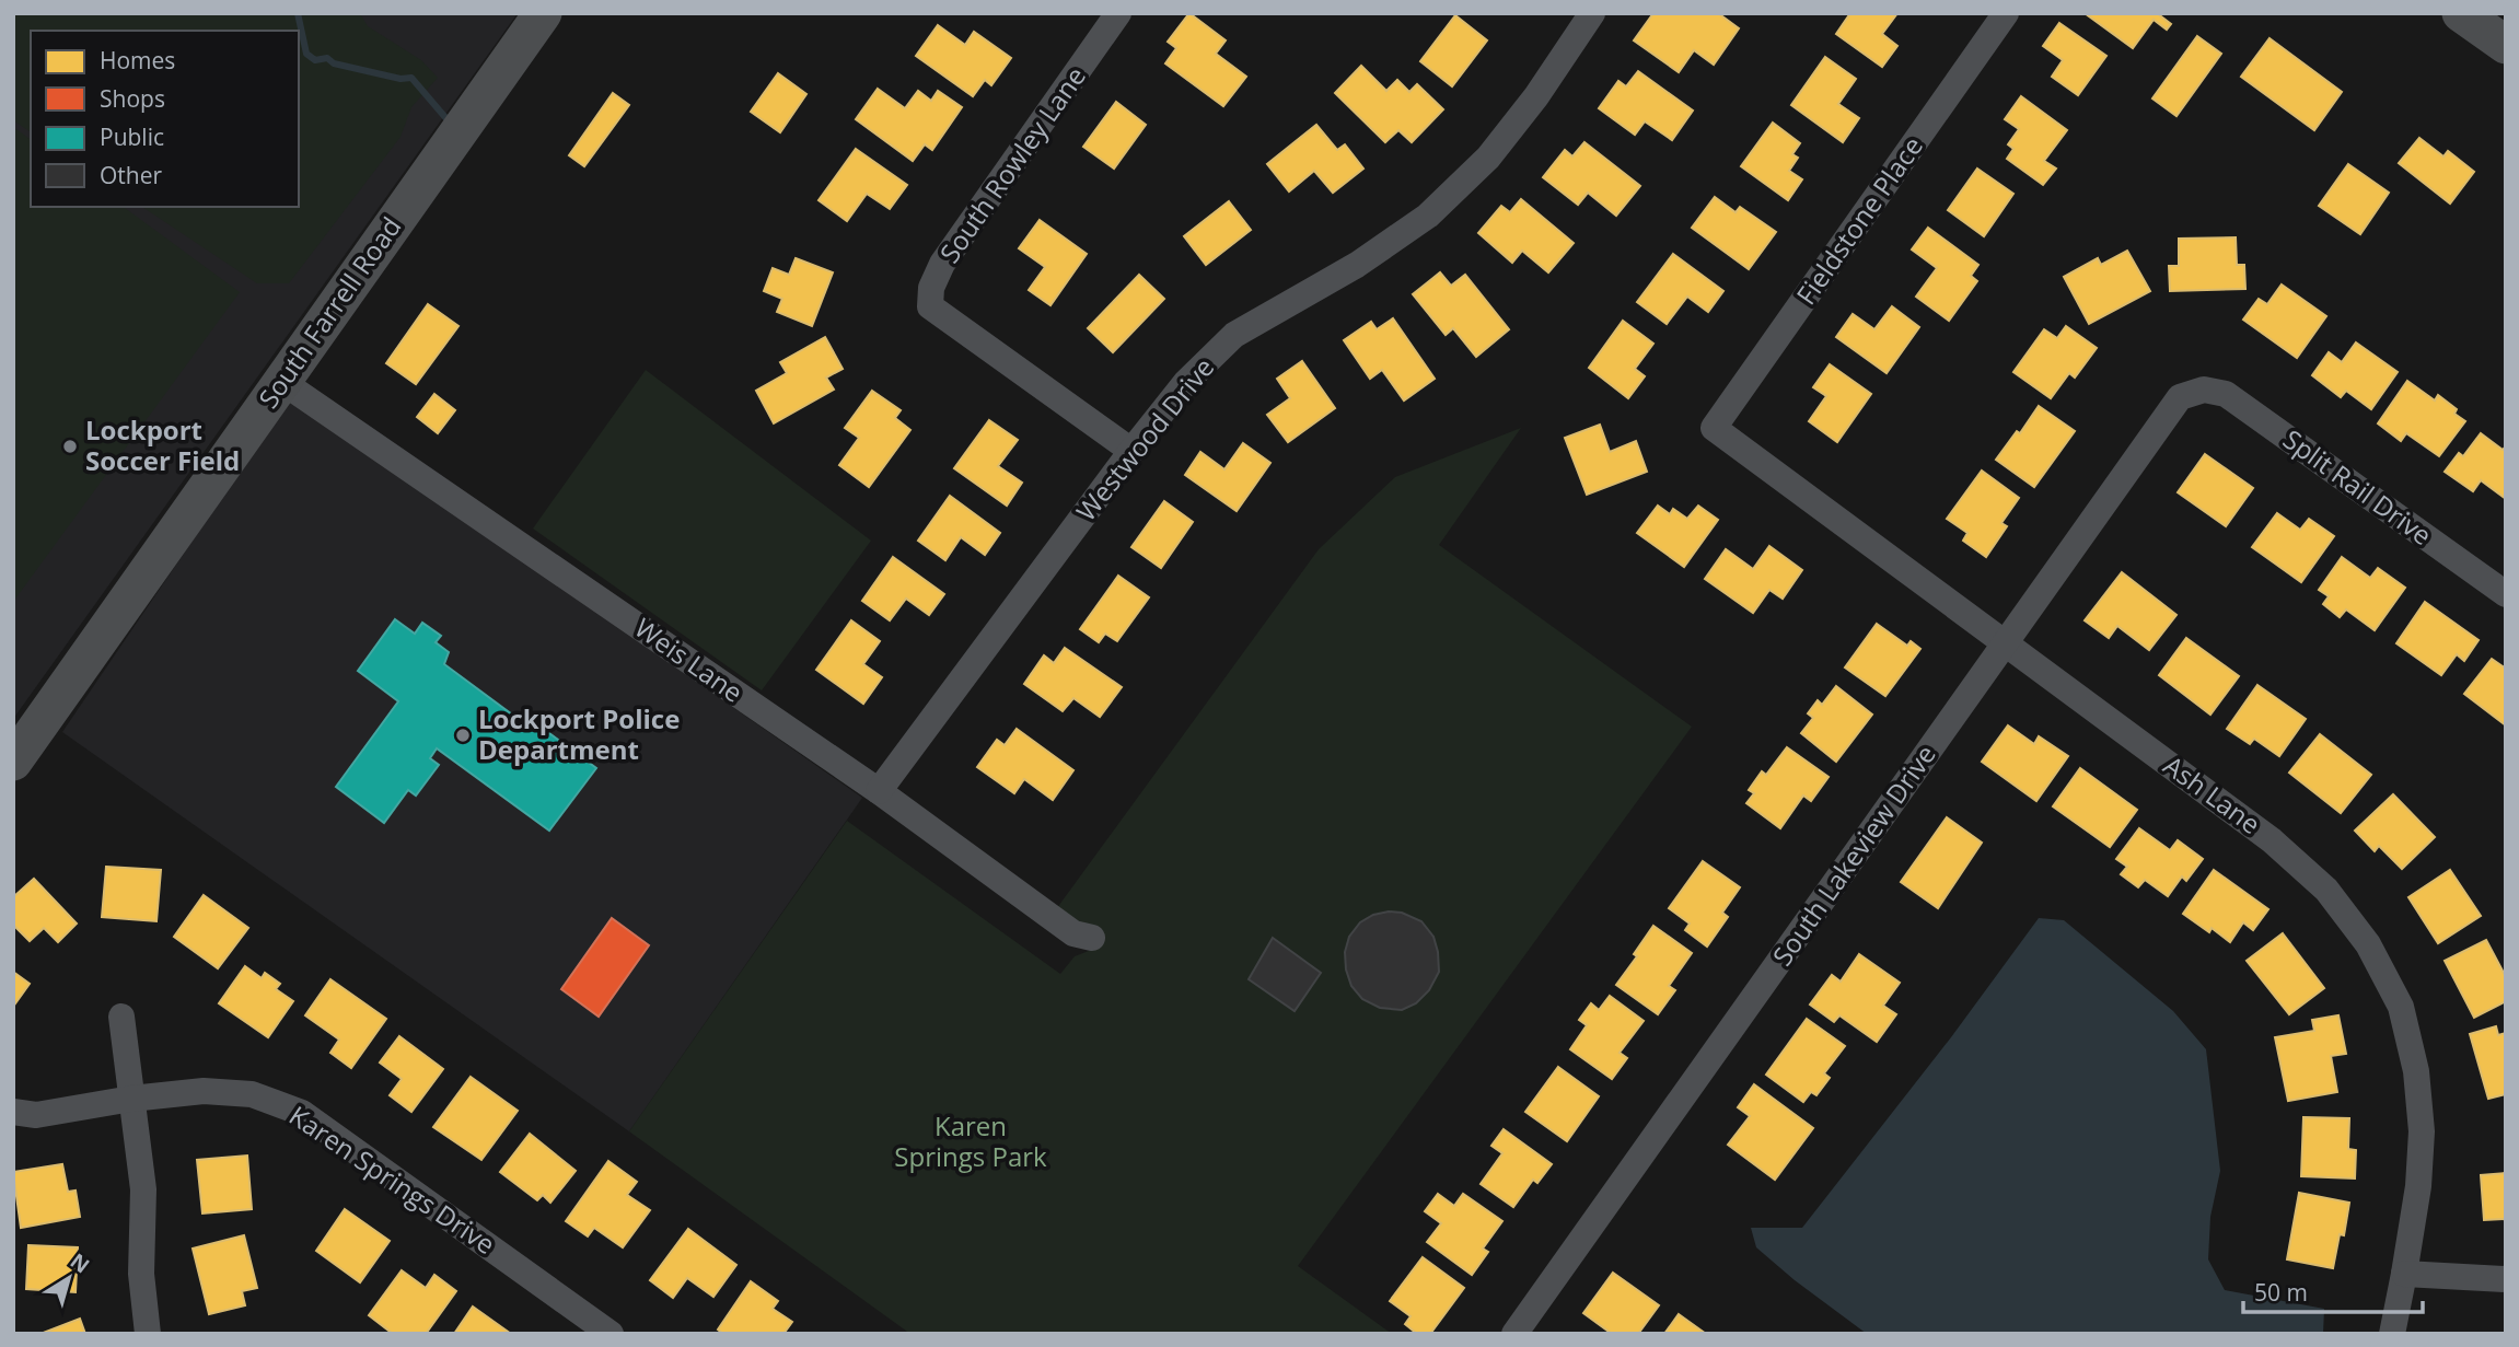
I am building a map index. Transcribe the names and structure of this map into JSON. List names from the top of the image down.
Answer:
{
  "streets": {
    "street": [
      "South Rowley Lane",
      "Fieldstone Place",
      "South Farrell Road",
      "Westwood Drive",
      "Split Rail Drive",
      "Weis Lane",
      "Ash Lane",
      "South Lakeview Drive",
      "Karen Springs Drive"
    ]
  },
  "crossings": [
    ["South Rowley Lane", "Westwood Drive"],
    ["Fieldstone Place", "Ash Lane"],
    ["South Farrell Road", "Weis Lane"],
    ["Westwood Drive", "Weis Lane"],
    ["Split Rail Drive", "South Lakeview Drive"],
    ["Ash Lane", "South Lakeview Drive"]
  ],
  "parks": ["Karen Springs Park"],
  "places": ["Lockport Soccer Field", "Lockport Police Department"],
  "legend": [
    "Homes",
    "Shops",
    "Public",
    "Other"
  ],
  "scale_bar": "50 m",
  "north": "top right"
}
